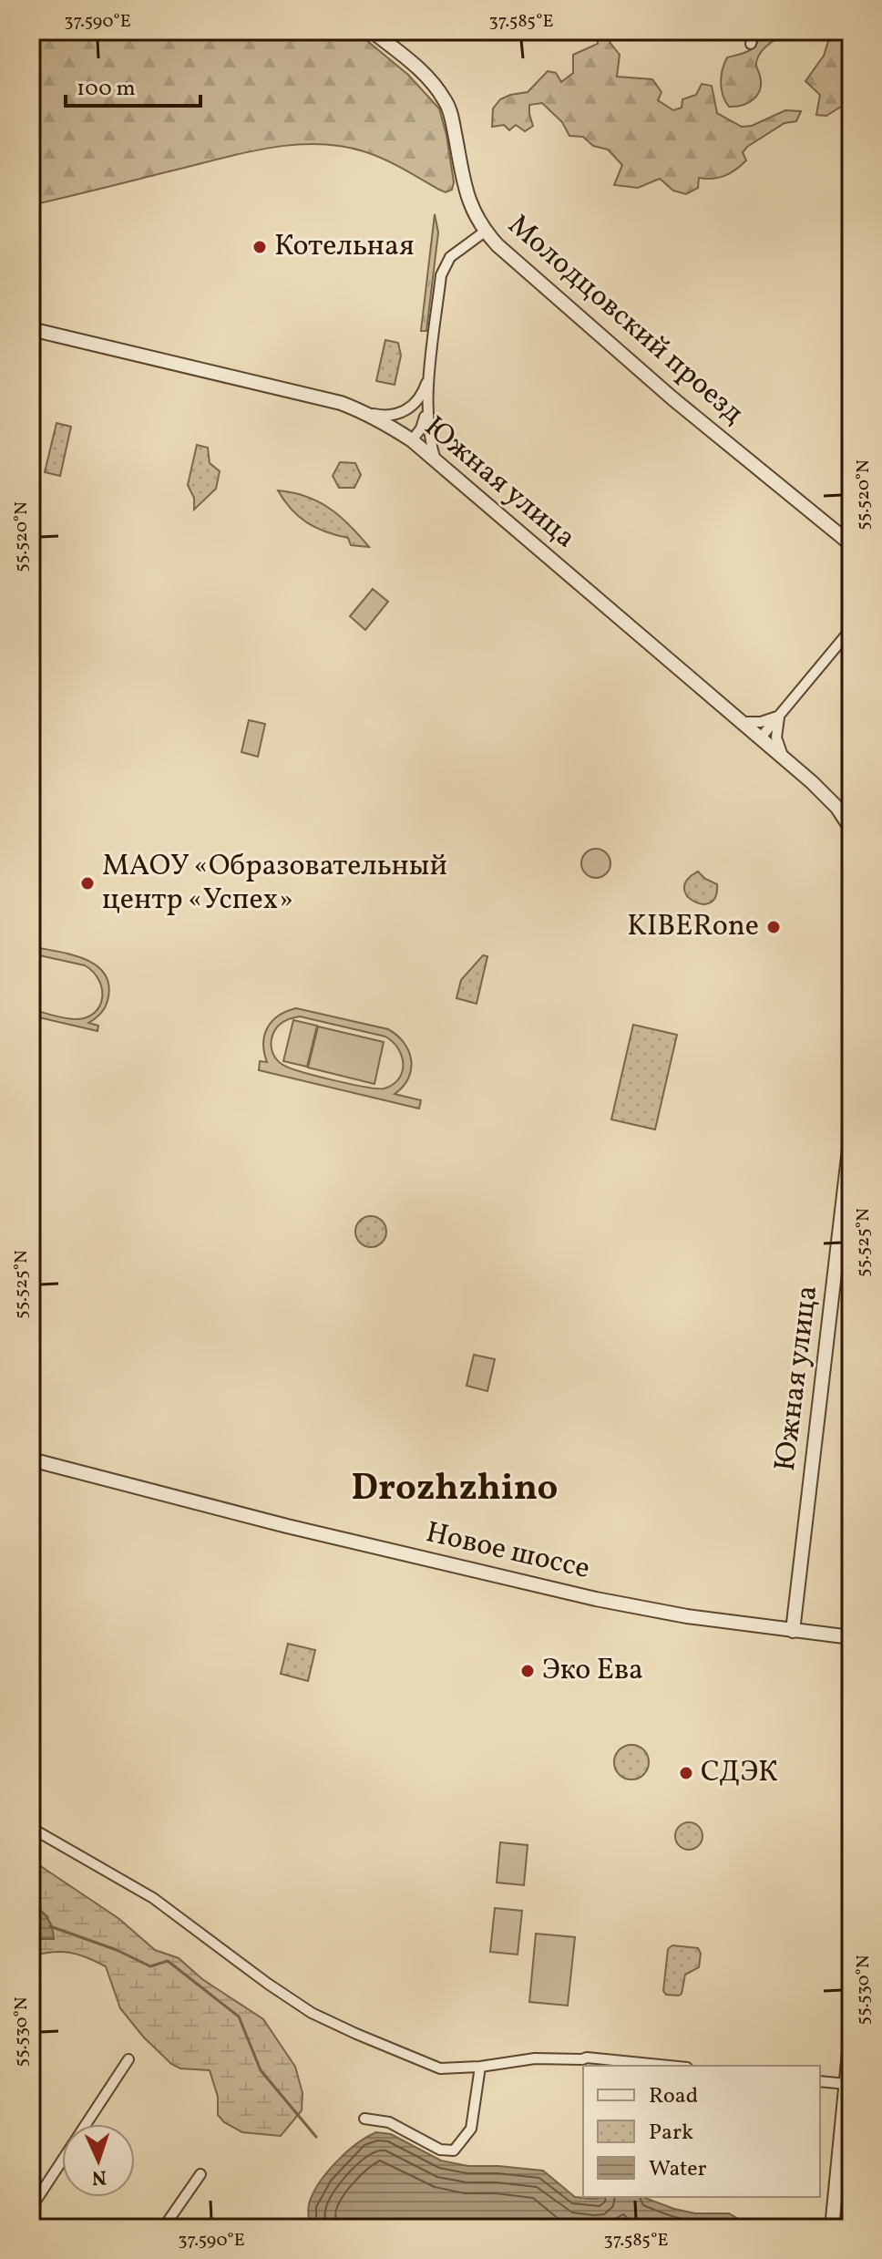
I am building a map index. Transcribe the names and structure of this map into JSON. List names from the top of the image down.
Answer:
{
  "streets": {
    "street": ["Молодцовский проезд", "Южная улица", "Новое шоссе"]
  },
  "crossings": [
    ["Южная улица", "Новое шоссе"]
  ],
  "districts": ["Drozhzhino"],
  "places": [
    "Котельная",
    "МАОУ «Образовательный центр «Успех»",
    "KIBERone",
    "Эко Ева",
    "СДЭК"
  ],
  "legend": ["Road", "Park", "Water"],
  "scale_bar": "100 m",
  "north": "bottom",
  "coordinates": [
    "37.590°E",
    "37.585°E",
    "55.520°N",
    "55.525°N",
    "55.530°N"
  ]
}
